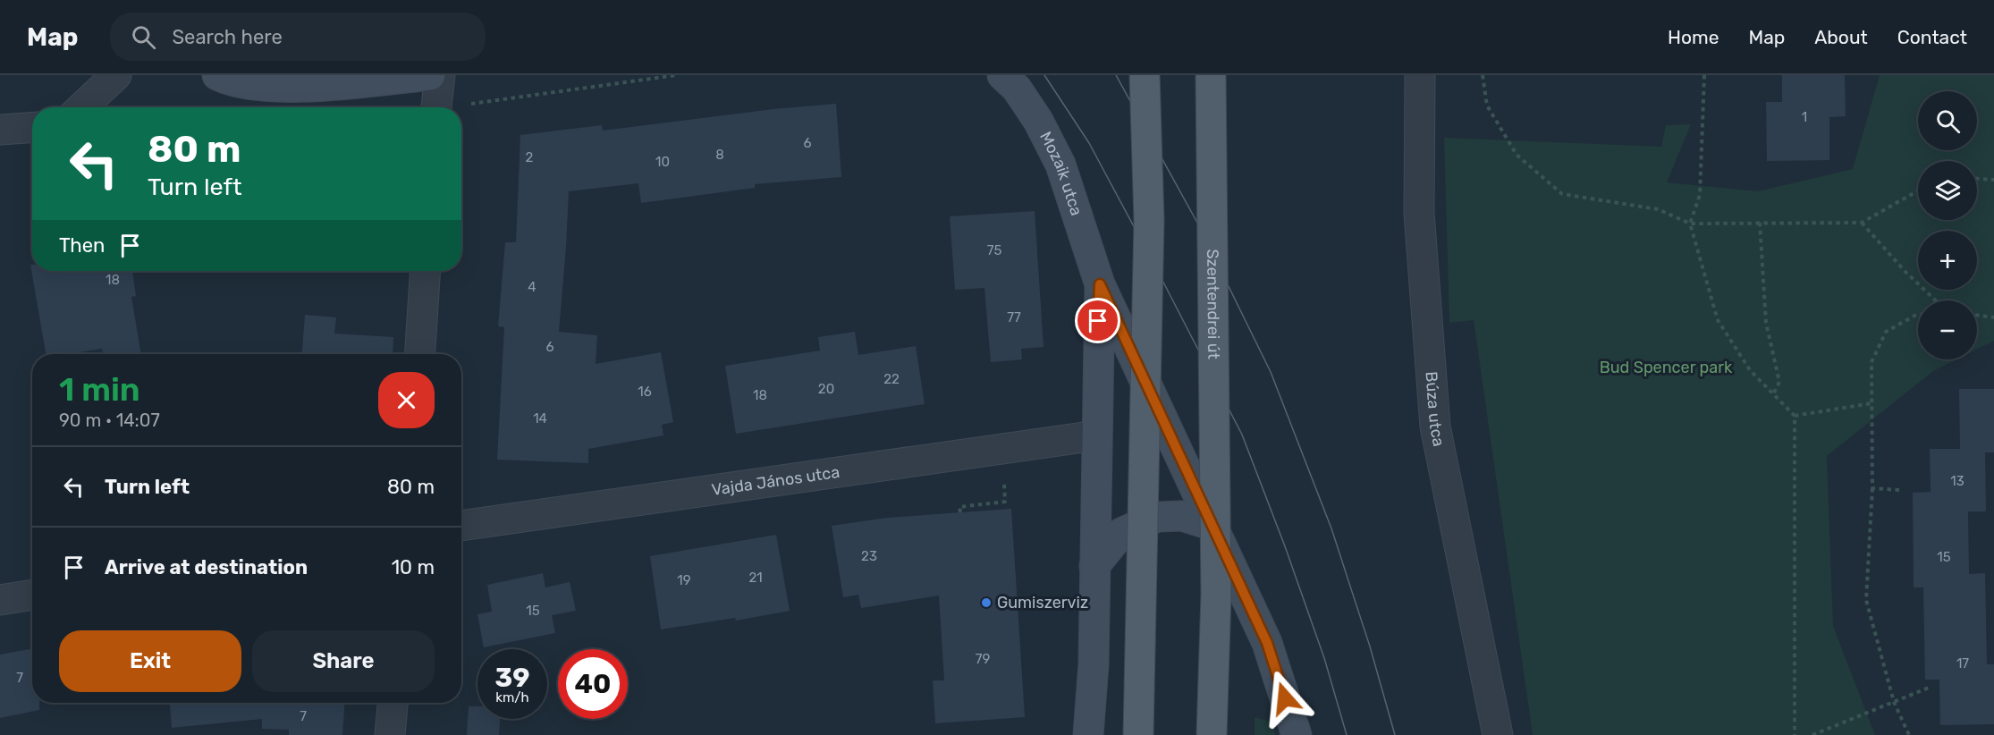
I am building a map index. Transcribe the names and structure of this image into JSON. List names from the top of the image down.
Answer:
{
  "streets": {
    "main road": ["Szentendrei út"],
    "street": ["Mozaik utca", "Búza utca", "Vajda János utca"]
  },
  "parks": ["Bud Spencer park"],
  "places": ["Gumiszerviz"],
  "house_numbers": [
    "1",
    "6",
    "8",
    "2",
    "10",
    "75",
    "18",
    "4",
    "77",
    "6",
    "22",
    "20",
    "16",
    "18",
    "14",
    "13",
    "23",
    "15",
    "21",
    "19",
    "15",
    "79",
    "17",
    "7",
    "7"
  ],
  "page": {
    "header": "Map",
    "search": "Search here",
    "nav": [
      "Home",
      "Map",
      "About",
      "Contact"
    ],
    "map_buttons": ["+", "−"],
    "turn": ["80 m", "Turn left"],
    "then": "Then",
    "heading": ["1 min", "90 m · 14:07"],
    "list": [
      {
        "name": "Turn left",
        "value": "80 m"
      },
      {
        "name": "Arrive at destination",
        "value": "10 m"
      }
    ],
    "buttons": ["Exit", "Share"],
    "speed": "39 km/h",
    "limit": "40"
  }
}
